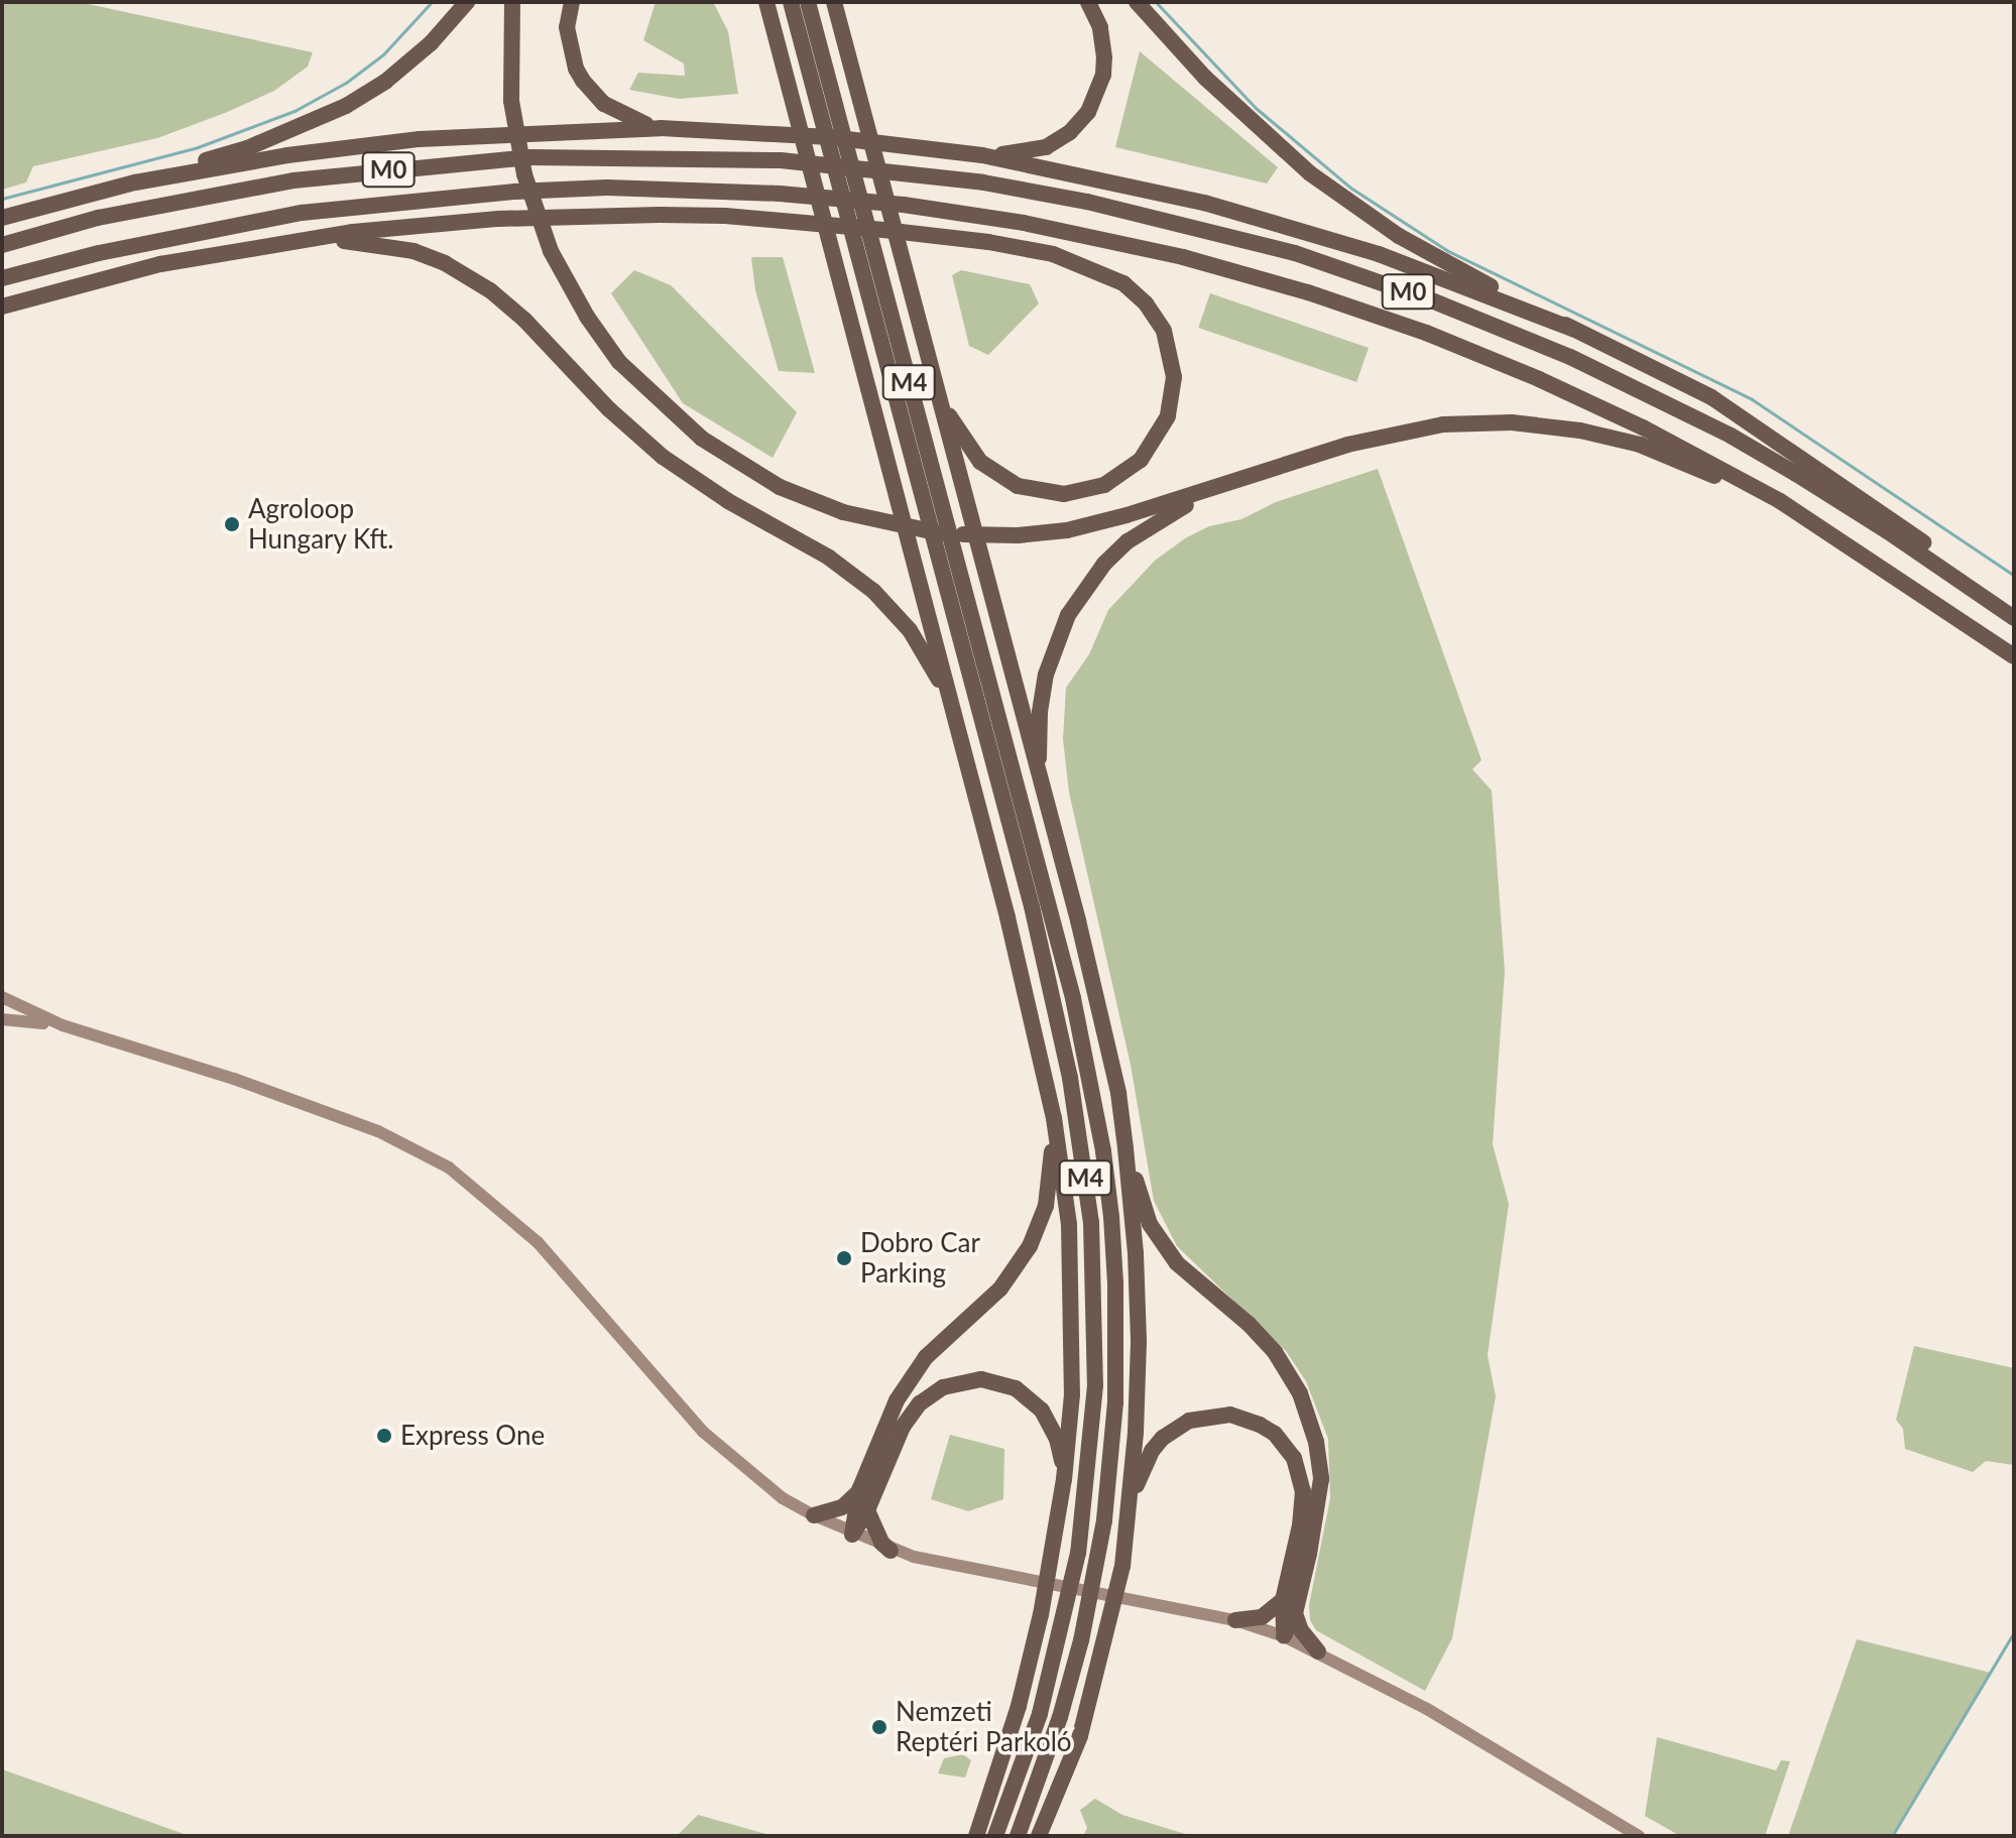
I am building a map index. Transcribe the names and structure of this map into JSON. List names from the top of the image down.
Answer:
{
  "streets": {
    "highway": ["M0", "M4"]
  },
  "places": [
    "Agroloop Hungary Kft.",
    "Dobro Car Parking",
    "Express One",
    "Nemzeti Reptéri Parkoló"
  ]
}
